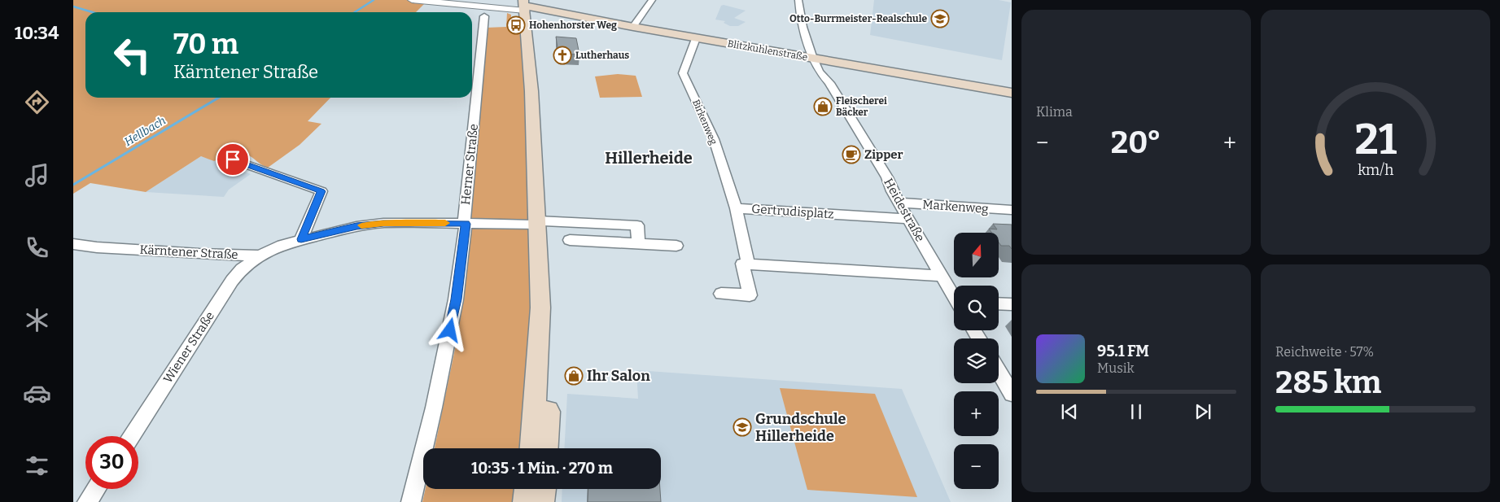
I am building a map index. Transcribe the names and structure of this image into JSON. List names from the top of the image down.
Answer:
{
  "streets": {
    "main road": ["Blitzkuhlenstraße"],
    "street": [
      "Birkenweg",
      "Herner Straße",
      "Markenweg",
      "Heidestraße",
      "Gertrudisplatz",
      "Kärntener Straße",
      "Wiener Straße"
    ]
  },
  "crossings": [
    ["Blitzkuhlenstraße", "Birkenweg"],
    ["Blitzkuhlenstraße", "Heidestraße"],
    ["Birkenweg", "Gertrudisplatz"],
    ["Herner Straße", "Kärntener Straße"],
    ["Markenweg", "Heidestraße"],
    ["Heidestraße", "Gertrudisplatz"],
    ["Kärntener Straße", "Wiener Straße"]
  ],
  "districts": ["Hillerheide"],
  "water": ["Hellbach"],
  "places": {
    "school or university": ["Otto-Burrmeister-Realschule", "Grundschule Hillerheide"],
    "bus stop": ["Hohenhorster Weg"],
    "church": ["Lutherhaus"],
    "shop": ["Fleischerei Bäcker", "Ihr Salon"],
    "cafe": ["Zipper"]
  },
  "north": "top",
  "page": {
    "tabs": "10:34",
    "tile": [
      "Klima",
      ["Reichweite · 57%", "285 km"]
    ],
    "turn": ["70 m", "Kärntener Straße"],
    "heat": ["−", "20°", "+"],
    "map_buttons": ["+", "−"],
    "song": ["95.1 FM", "Musik"],
    "limit": "30",
    "trip": "10:35 · 1 Min. · 270 m",
    "gauge": ["21", "km/h"]
  }
}
